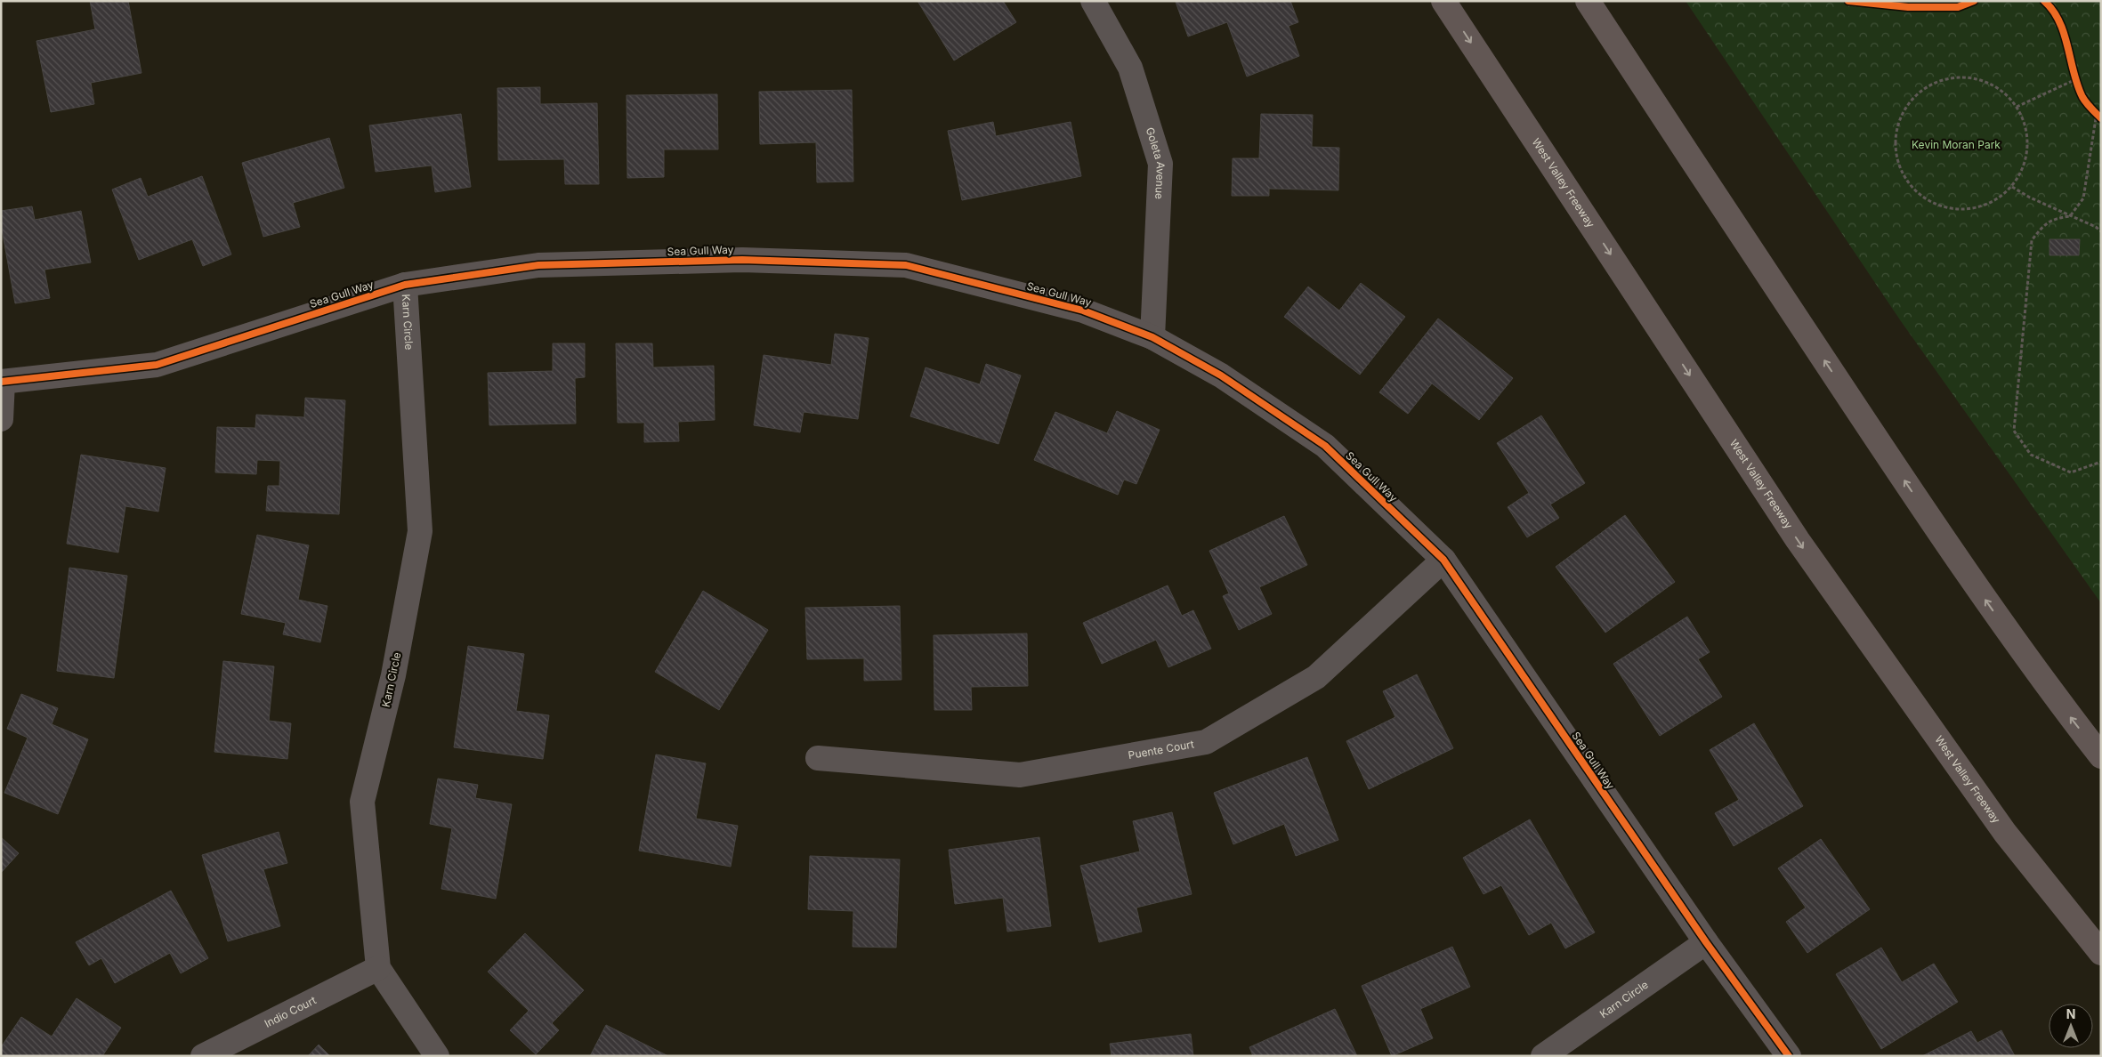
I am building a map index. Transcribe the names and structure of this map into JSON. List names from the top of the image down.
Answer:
{
  "streets": {
    "highway": ["West Valley Freeway"],
    "street": [
      "Goleta Avenue",
      "Sea Gull Way",
      "Karn Circle",
      "Puente Court",
      "Indio Court"
    ]
  },
  "crossings": [
    ["Goleta Avenue", "Sea Gull Way"],
    ["Sea Gull Way", "Karn Circle"],
    ["Sea Gull Way", "Puente Court"],
    ["Karn Circle", "Indio Court"]
  ],
  "parks": ["Kevin Moran Park"],
  "north": "top"
}
